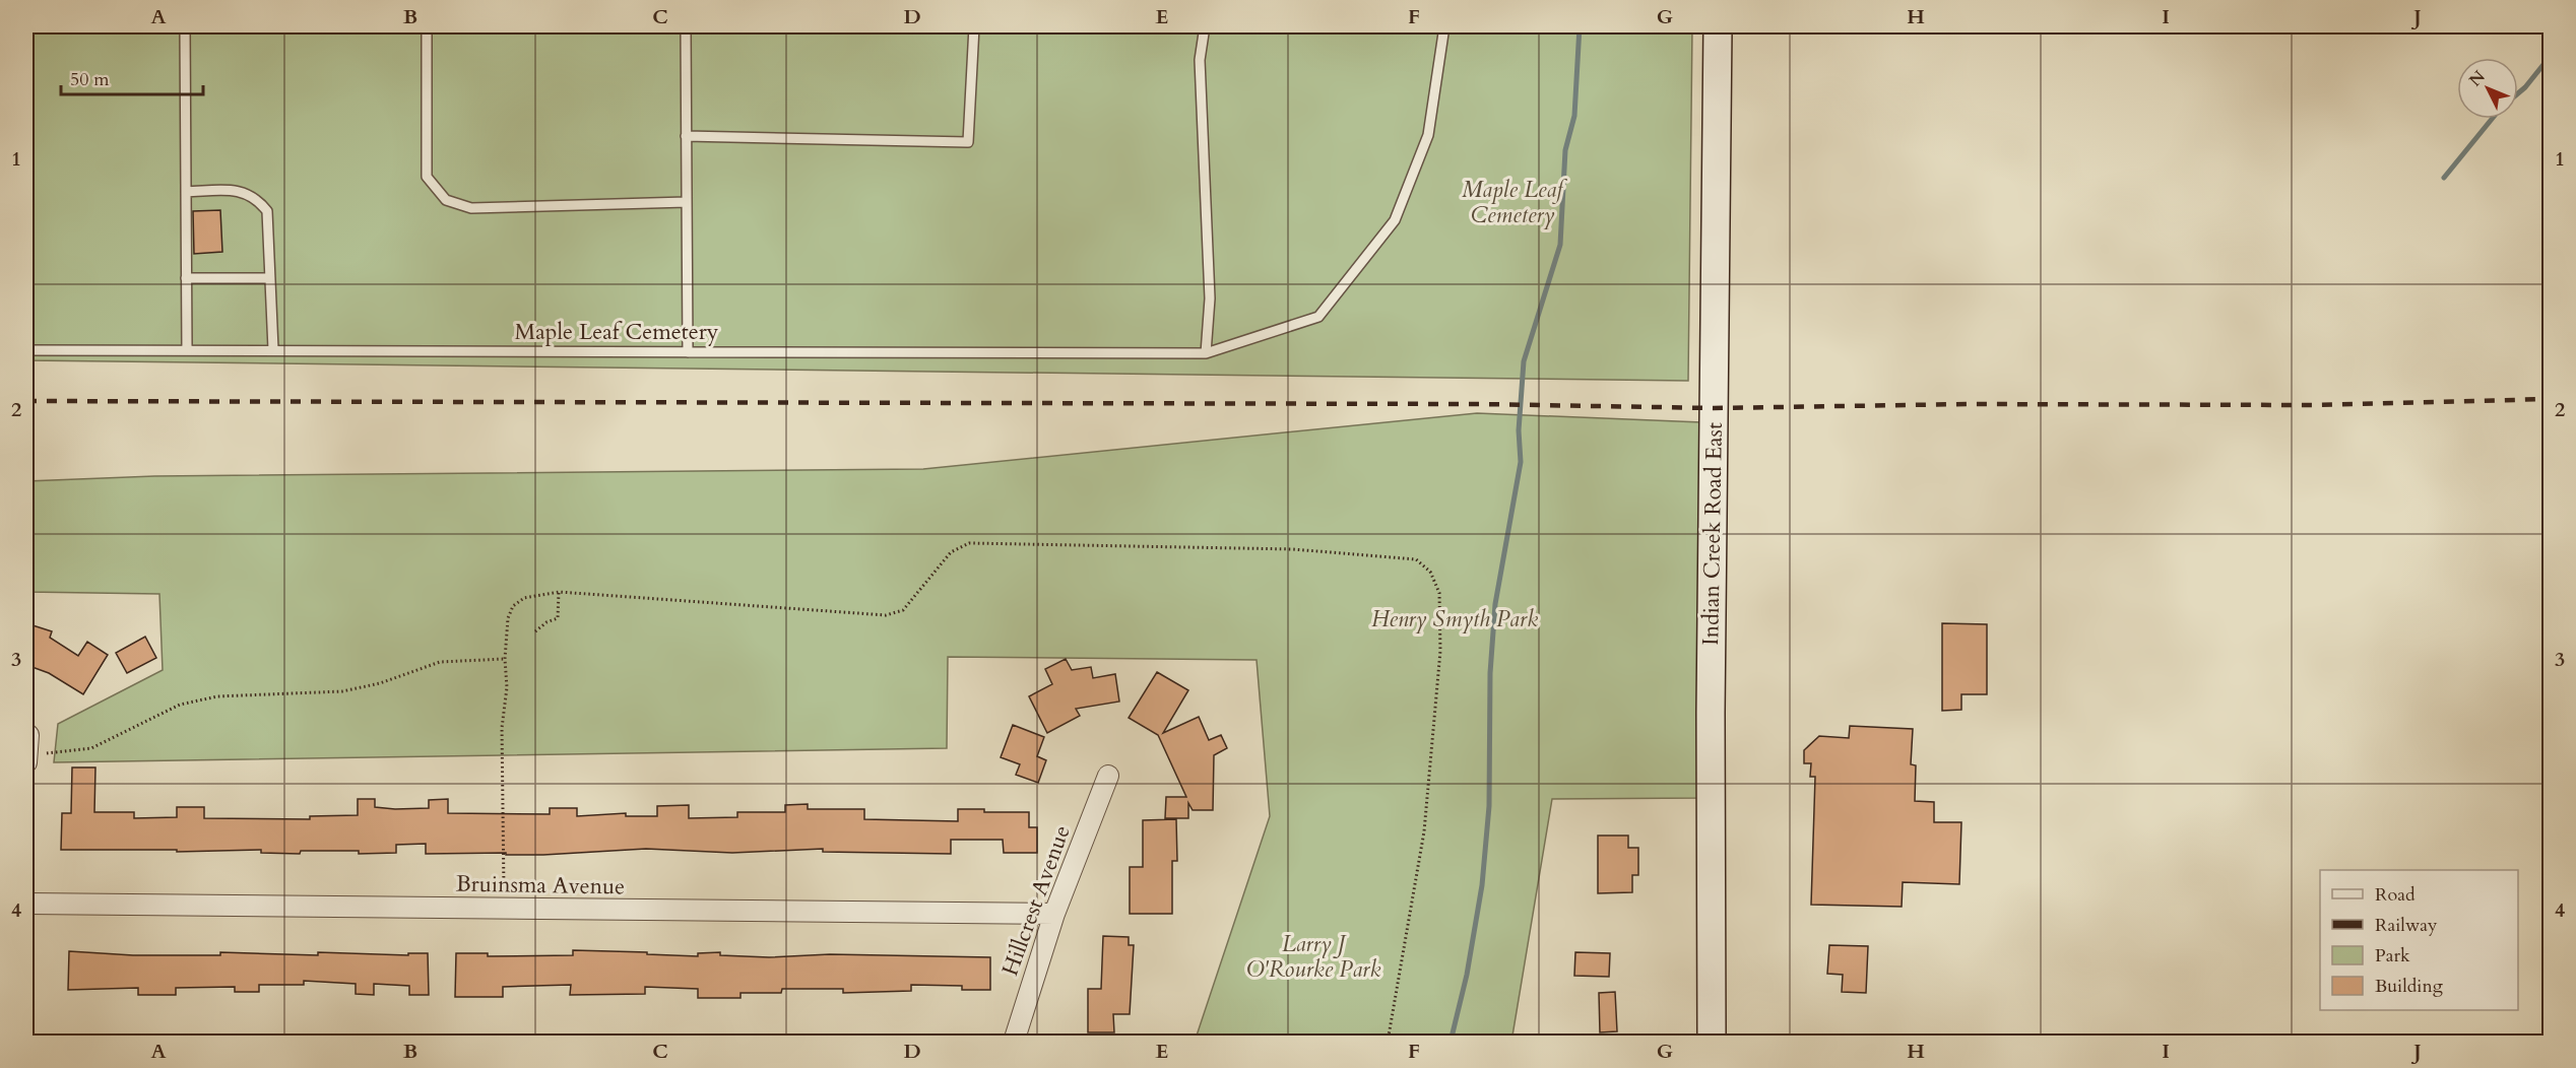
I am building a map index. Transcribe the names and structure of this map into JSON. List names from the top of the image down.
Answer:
{
  "streets": {
    "main road": ["Indian Creek Road East"],
    "street": ["Bruinsma Avenue", "Hillcrest Avenue"],
    "lane": ["Maple Leaf Cemetery"]
  },
  "crossings": [
    ["Bruinsma Avenue", "Hillcrest Avenue"]
  ],
  "parks": ["Maple Leaf Cemetery", "Henry Smyth Park", "Larry J O'Rourke Park"],
  "legend": [
    "Road",
    "Railway",
    "Park",
    "Building"
  ],
  "scale_bar": "50 m",
  "north": "top left",
  "grid": {
    "columns": [
      "A",
      "B",
      "C",
      "D",
      "E",
      "F",
      "G",
      "H",
      "I",
      "J"
    ],
    "rows": [
      "1",
      "2",
      "3",
      "4"
    ]
  }
}
